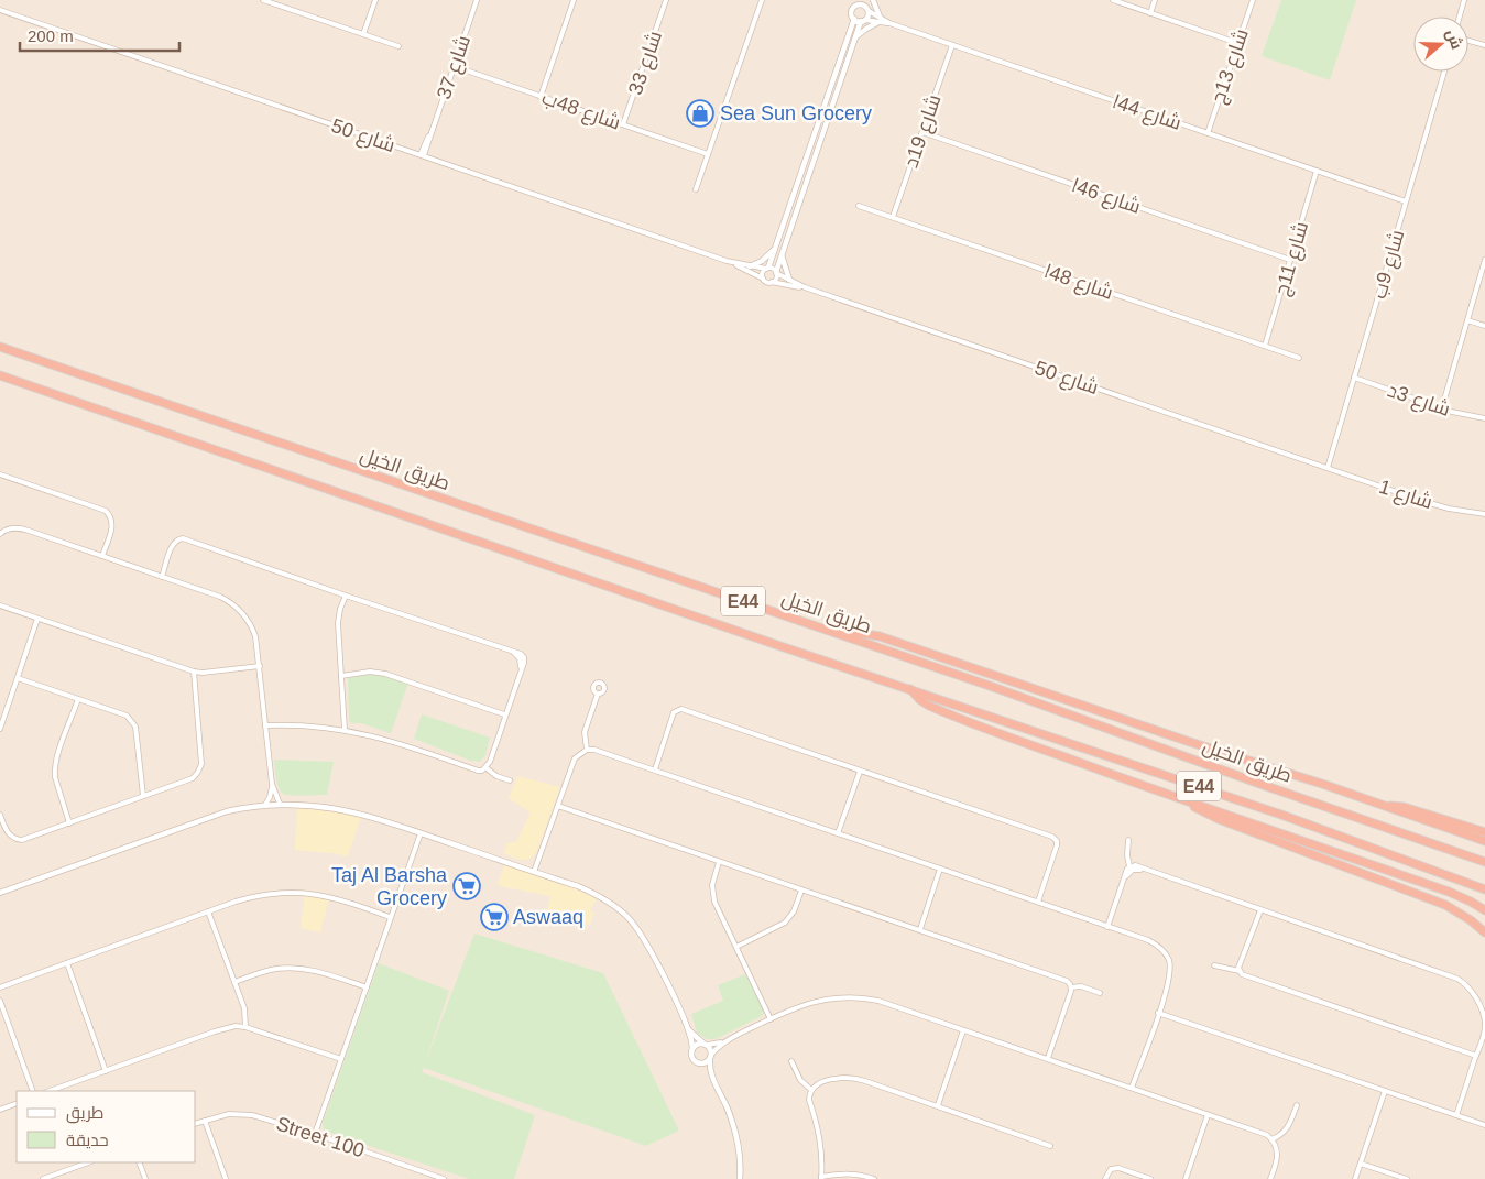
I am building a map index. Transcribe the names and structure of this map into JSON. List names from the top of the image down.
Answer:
{
  "streets": {
    "highway": ["طريق الخيل", "E44"],
    "street": [
      "شارع 33",
      "شارع 13ج",
      "شارع 37",
      "شارع 48ب",
      "شارع 44ا",
      "شارع 19د",
      "شارع 50",
      "شارع 46ا",
      "شارع 11ج",
      "شارع 9ب",
      "شارع 48ا",
      "شارع 3د",
      "شارع 1",
      "Street 100"
    ]
  },
  "crossings": [
    ["شارع 33", "شارع 48ب"],
    ["شارع 13ج", "شارع 44ا"],
    ["شارع 37", "شارع 48ب"],
    ["شارع 37", "شارع 50"],
    ["شارع 44ا", "شارع 19د"],
    ["شارع 44ا", "شارع 11ج"],
    ["شارع 44ا", "شارع 9ب"],
    ["شارع 19د", "شارع 46ا"],
    ["شارع 19د", "شارع 48ا"],
    ["شارع 50", "شارع 9ب"],
    ["شارع 50", "شارع 1"],
    ["شارع 46ا", "شارع 11ج"],
    ["شارع 11ج", "شارع 48ا"],
    ["شارع 9ب", "شارع 3د"],
    ["شارع 9ب", "شارع 1"]
  ],
  "places": {
    "shop": ["Sea Sun Grocery"],
    "supermarket": ["Taj Al Barsha Grocery", "Aswaaq"]
  },
  "legend": ["طريق", "حديقة"],
  "scale_bar": "200 m",
  "north": "right"
}
